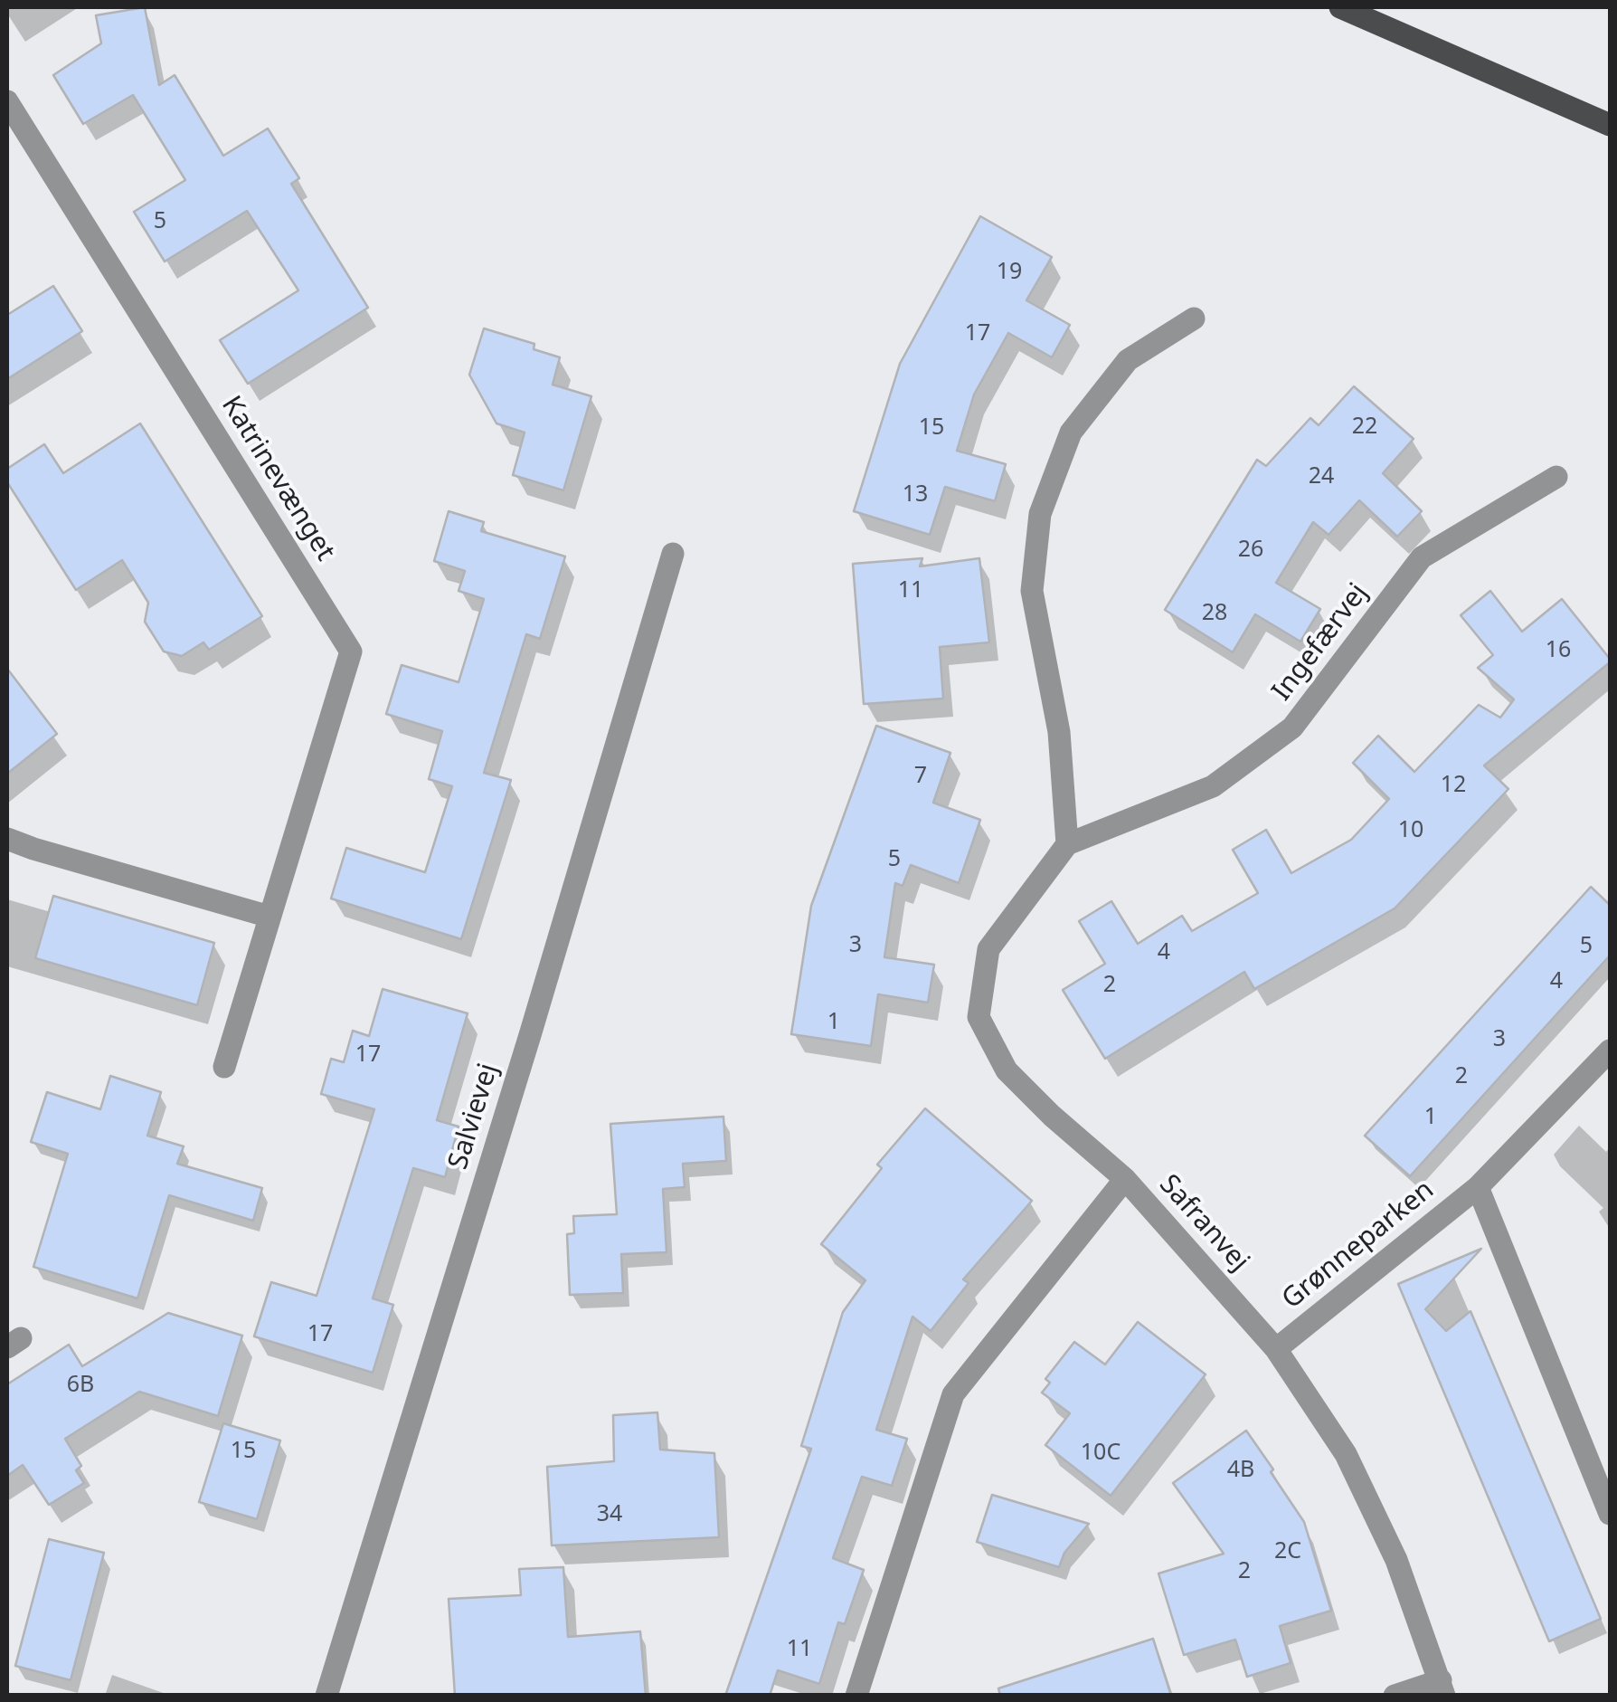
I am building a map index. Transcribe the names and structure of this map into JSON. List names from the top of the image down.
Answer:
{
  "streets": {
    "street": [
      "Katrinevænget",
      "Ingefærvej",
      "Salvievej",
      "Safranvej",
      "Grønneparken"
    ]
  },
  "crossings": [
    ["Safranvej", "Grønneparken"]
  ],
  "house_numbers": [
    "5",
    "19",
    "17",
    "22",
    "15",
    "24",
    "13",
    "26",
    "11",
    "28",
    "16",
    "7",
    "12",
    "10",
    "5",
    "3",
    "5",
    "4",
    "4",
    "2",
    "1",
    "3",
    "17",
    "2",
    "1",
    "17",
    "6B",
    "15",
    "10C",
    "4B",
    "34",
    "2C",
    "2",
    "11"
  ]
}
